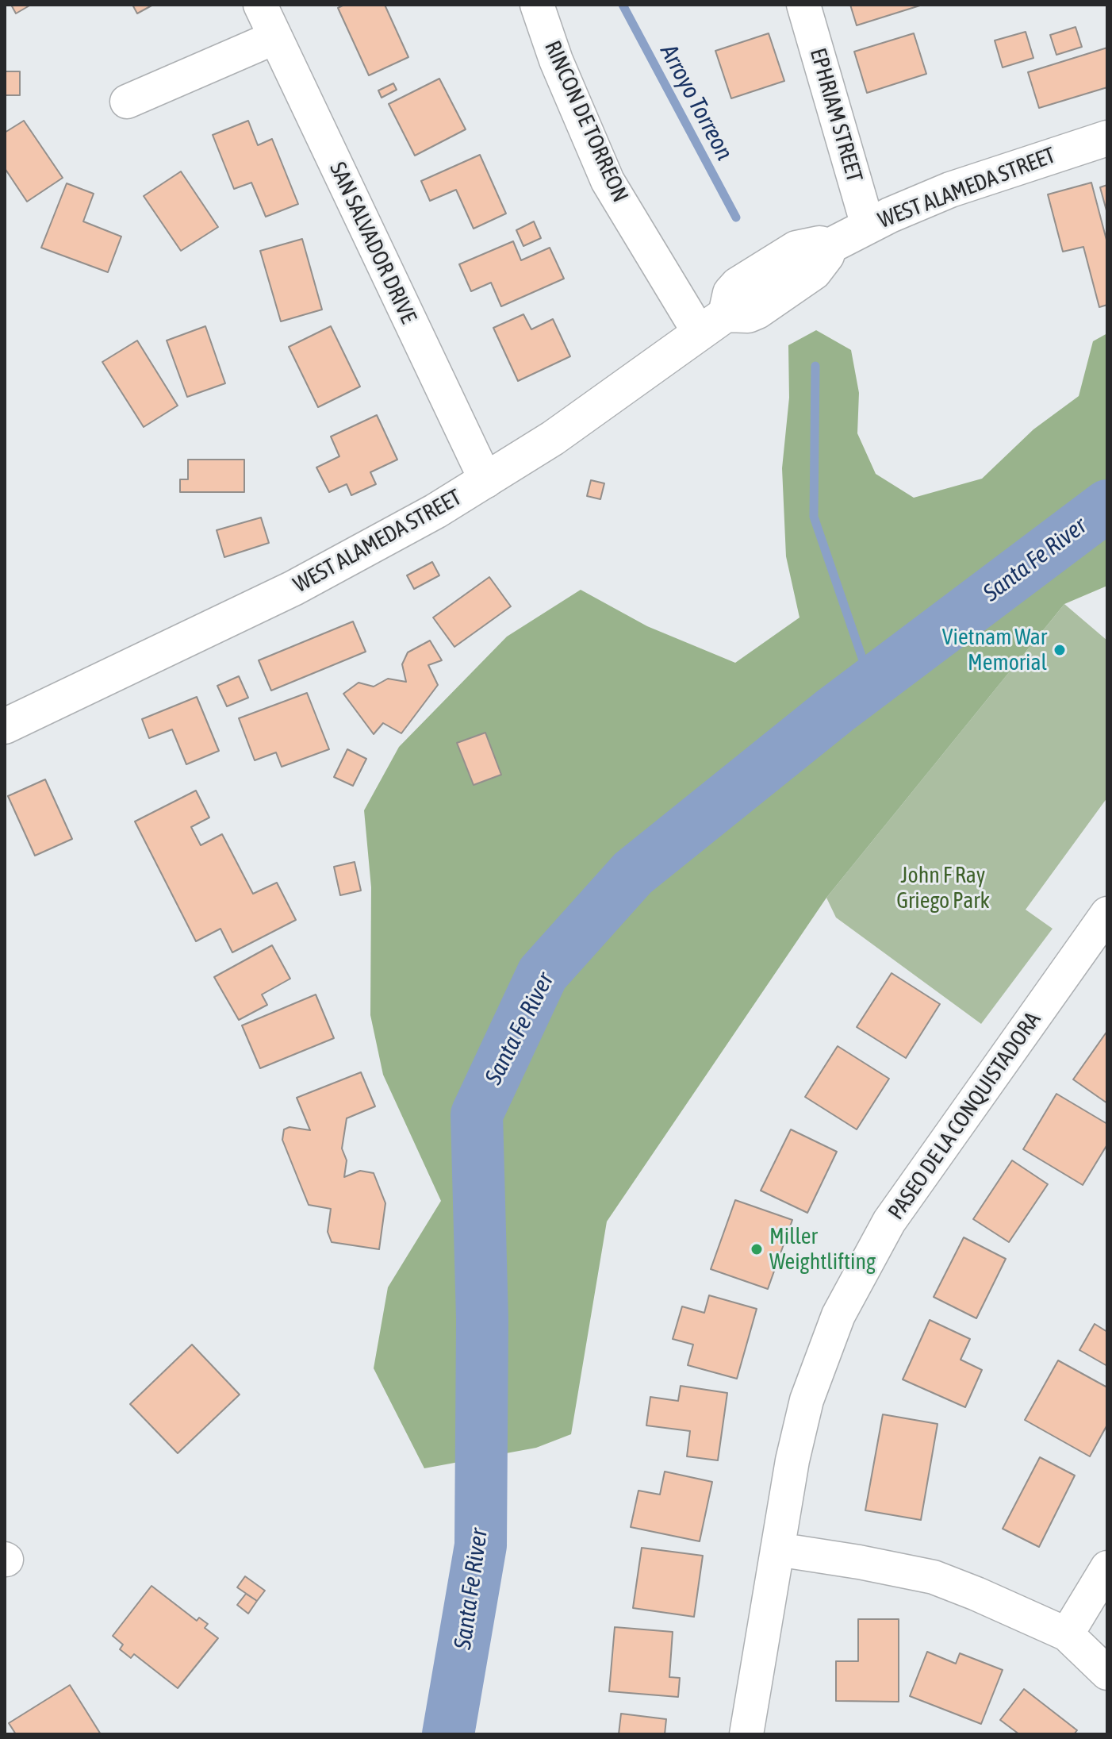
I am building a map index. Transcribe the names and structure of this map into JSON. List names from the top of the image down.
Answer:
{
  "streets": {
    "street": [
      "EPHRIAM STREET",
      "RINCON DE TORREON",
      "WEST ALAMEDA STREET",
      "SAN SALVADOR DRIVE",
      "PASEO DE LA CONQUISTADORA"
    ]
  },
  "crossings": [
    ["EPHRIAM STREET", "WEST ALAMEDA STREET"],
    ["RINCON DE TORREON", "WEST ALAMEDA STREET"],
    ["WEST ALAMEDA STREET", "SAN SALVADOR DRIVE"]
  ],
  "water": ["Arroyo Torreon", "Santa Fe River"],
  "parks": ["John F Ray Griego Park"],
  "places": ["Vietnam War Memorial", "Miller Weightlifting"]
}
